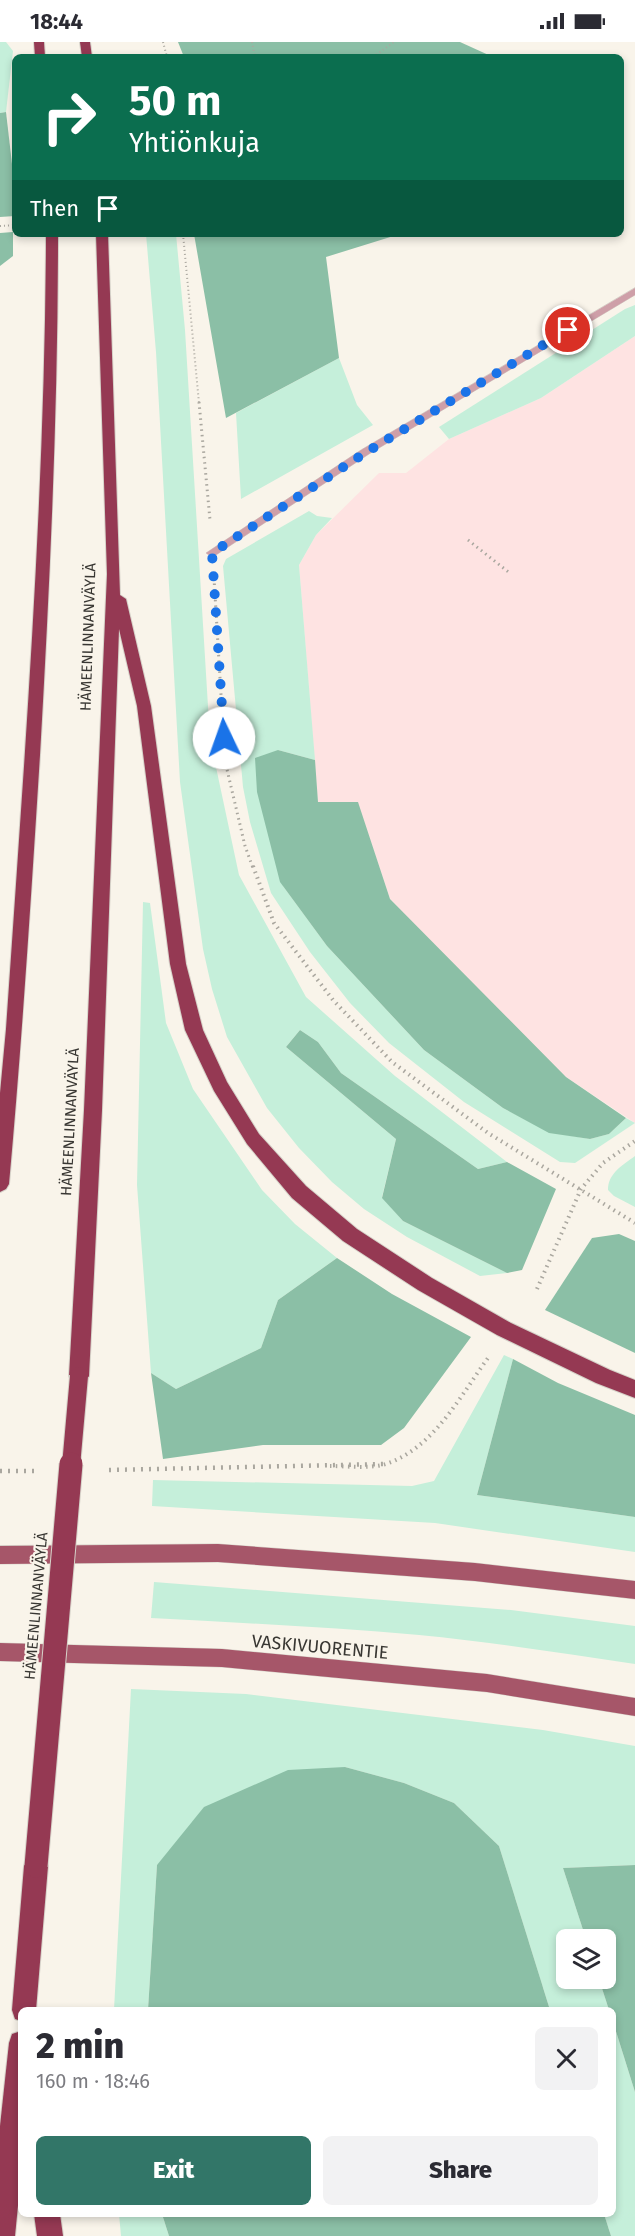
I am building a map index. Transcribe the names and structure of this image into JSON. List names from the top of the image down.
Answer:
{
  "streets": {
    "highway": ["HÄMEENLINNANVÄYLÄ"],
    "main road": ["VASKIVUORENTIE"]
  },
  "page": {
    "status": "18:44",
    "turn": ["50 m", "Yhtiönkuja"],
    "then": "Then",
    "heading": ["2 min", "160 m · 18:46"],
    "buttons": ["Exit", "Share"]
  }
}
